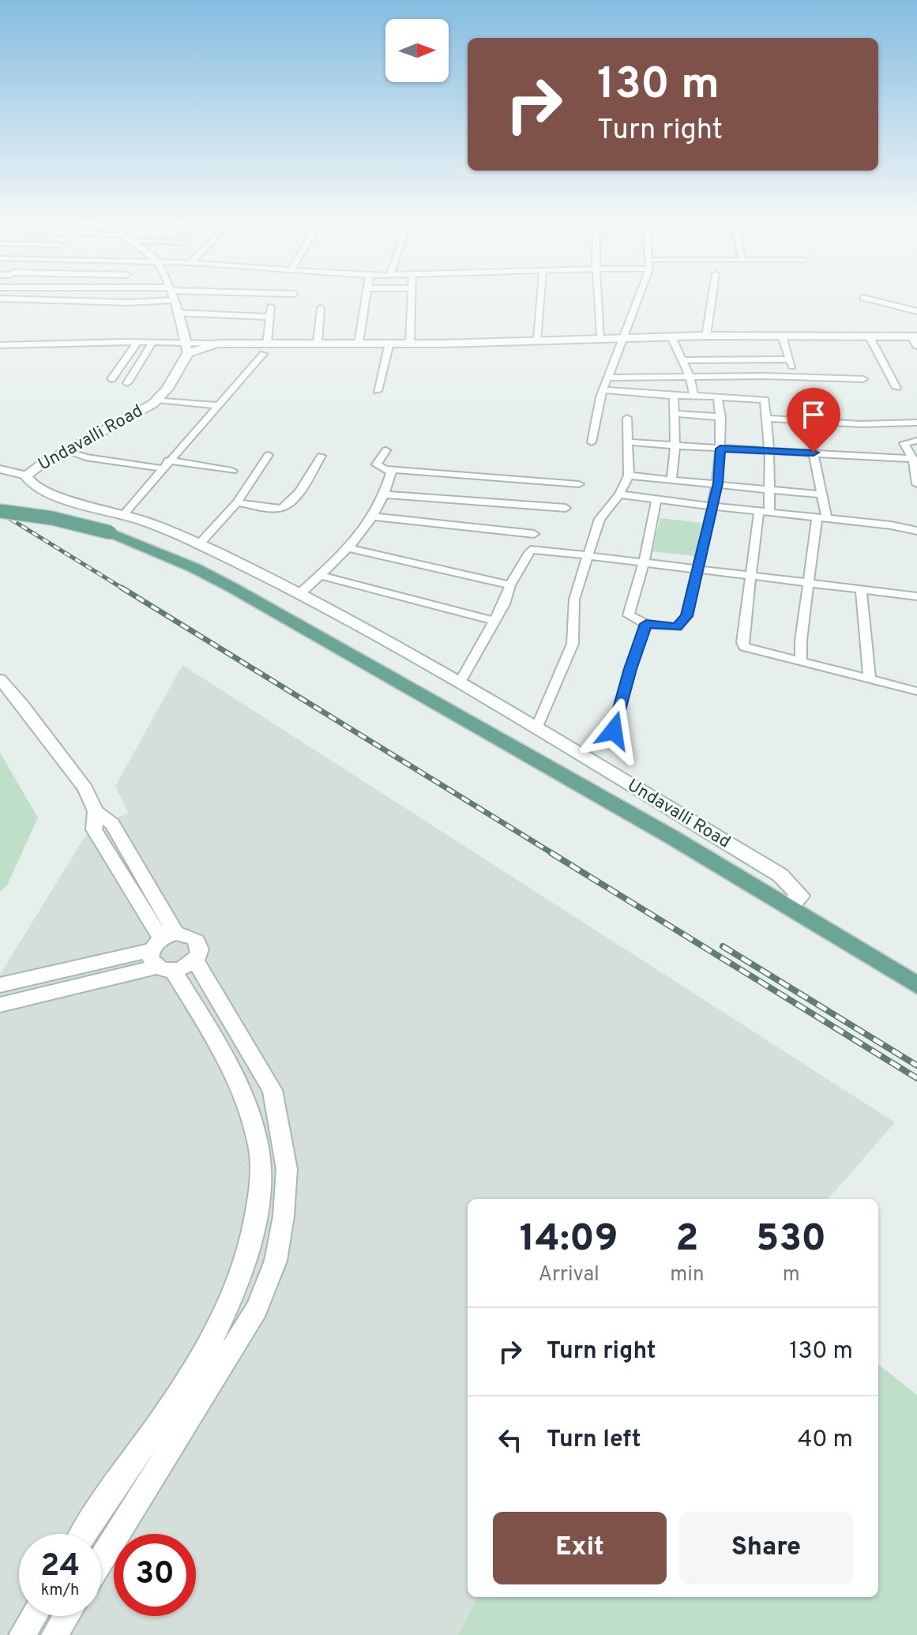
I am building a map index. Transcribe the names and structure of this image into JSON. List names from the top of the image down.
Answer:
{
  "streets": {
    "main road": ["Undavalli Road"]
  },
  "north": "right",
  "page": {
    "turn": ["130 m", "Turn right"],
    "eta": [
      "14:09",
      "Arrival",
      "2",
      "min",
      "530",
      "m"
    ],
    "list": [
      {
        "name": "Turn right",
        "value": "130 m"
      },
      {
        "name": "Turn left",
        "value": "40 m"
      }
    ],
    "buttons": ["Exit", "Share"],
    "speed": "24 km/h",
    "limit": "30"
  }
}
